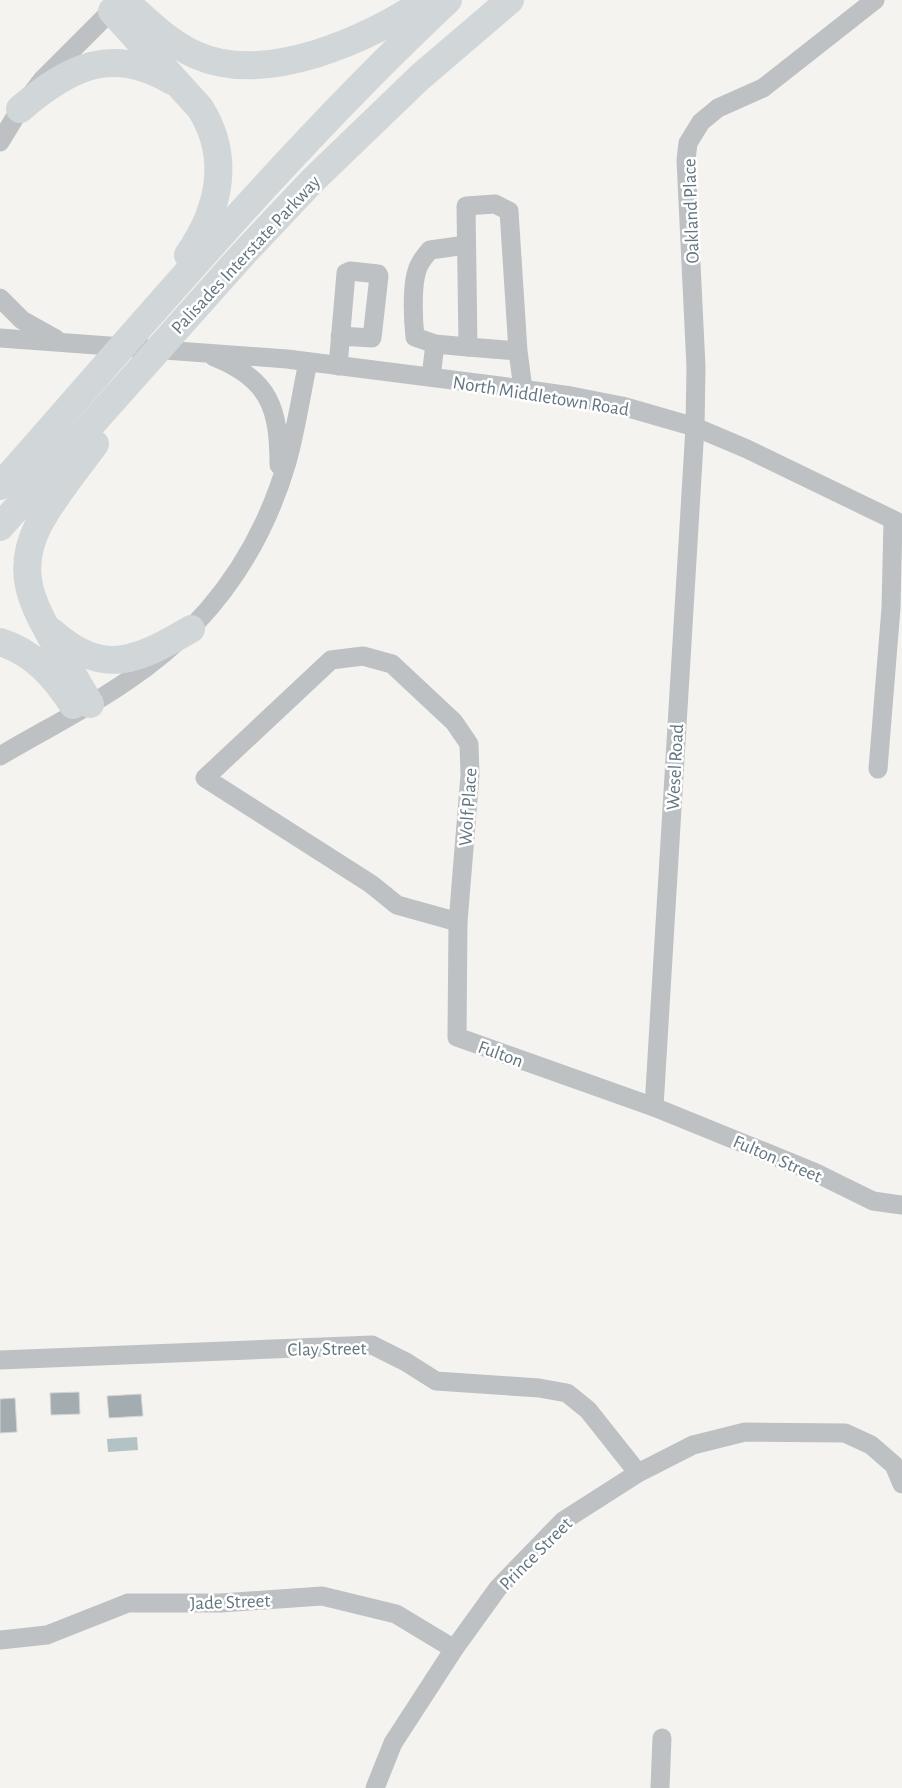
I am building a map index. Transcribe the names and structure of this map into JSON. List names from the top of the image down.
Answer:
{
  "streets": {
    "highway": ["Palisades Interstate Parkway"],
    "street": [
      "Oakland Place",
      "North Middletown Road",
      "Wesel Road",
      "Wolf Place",
      "Fulton",
      "Fulton Street",
      "Clay Street",
      "Prince Street",
      "Jade Street"
    ]
  },
  "crossings": [
    ["Oakland Place", "North Middletown Road"],
    ["Oakland Place", "Wesel Road"],
    ["North Middletown Road", "Wesel Road"],
    ["Wesel Road", "Fulton"],
    ["Wesel Road", "Fulton Street"],
    ["Wolf Place", "Fulton"],
    ["Fulton", "Fulton Street"],
    ["Clay Street", "Prince Street"],
    ["Prince Street", "Jade Street"]
  ]
}
